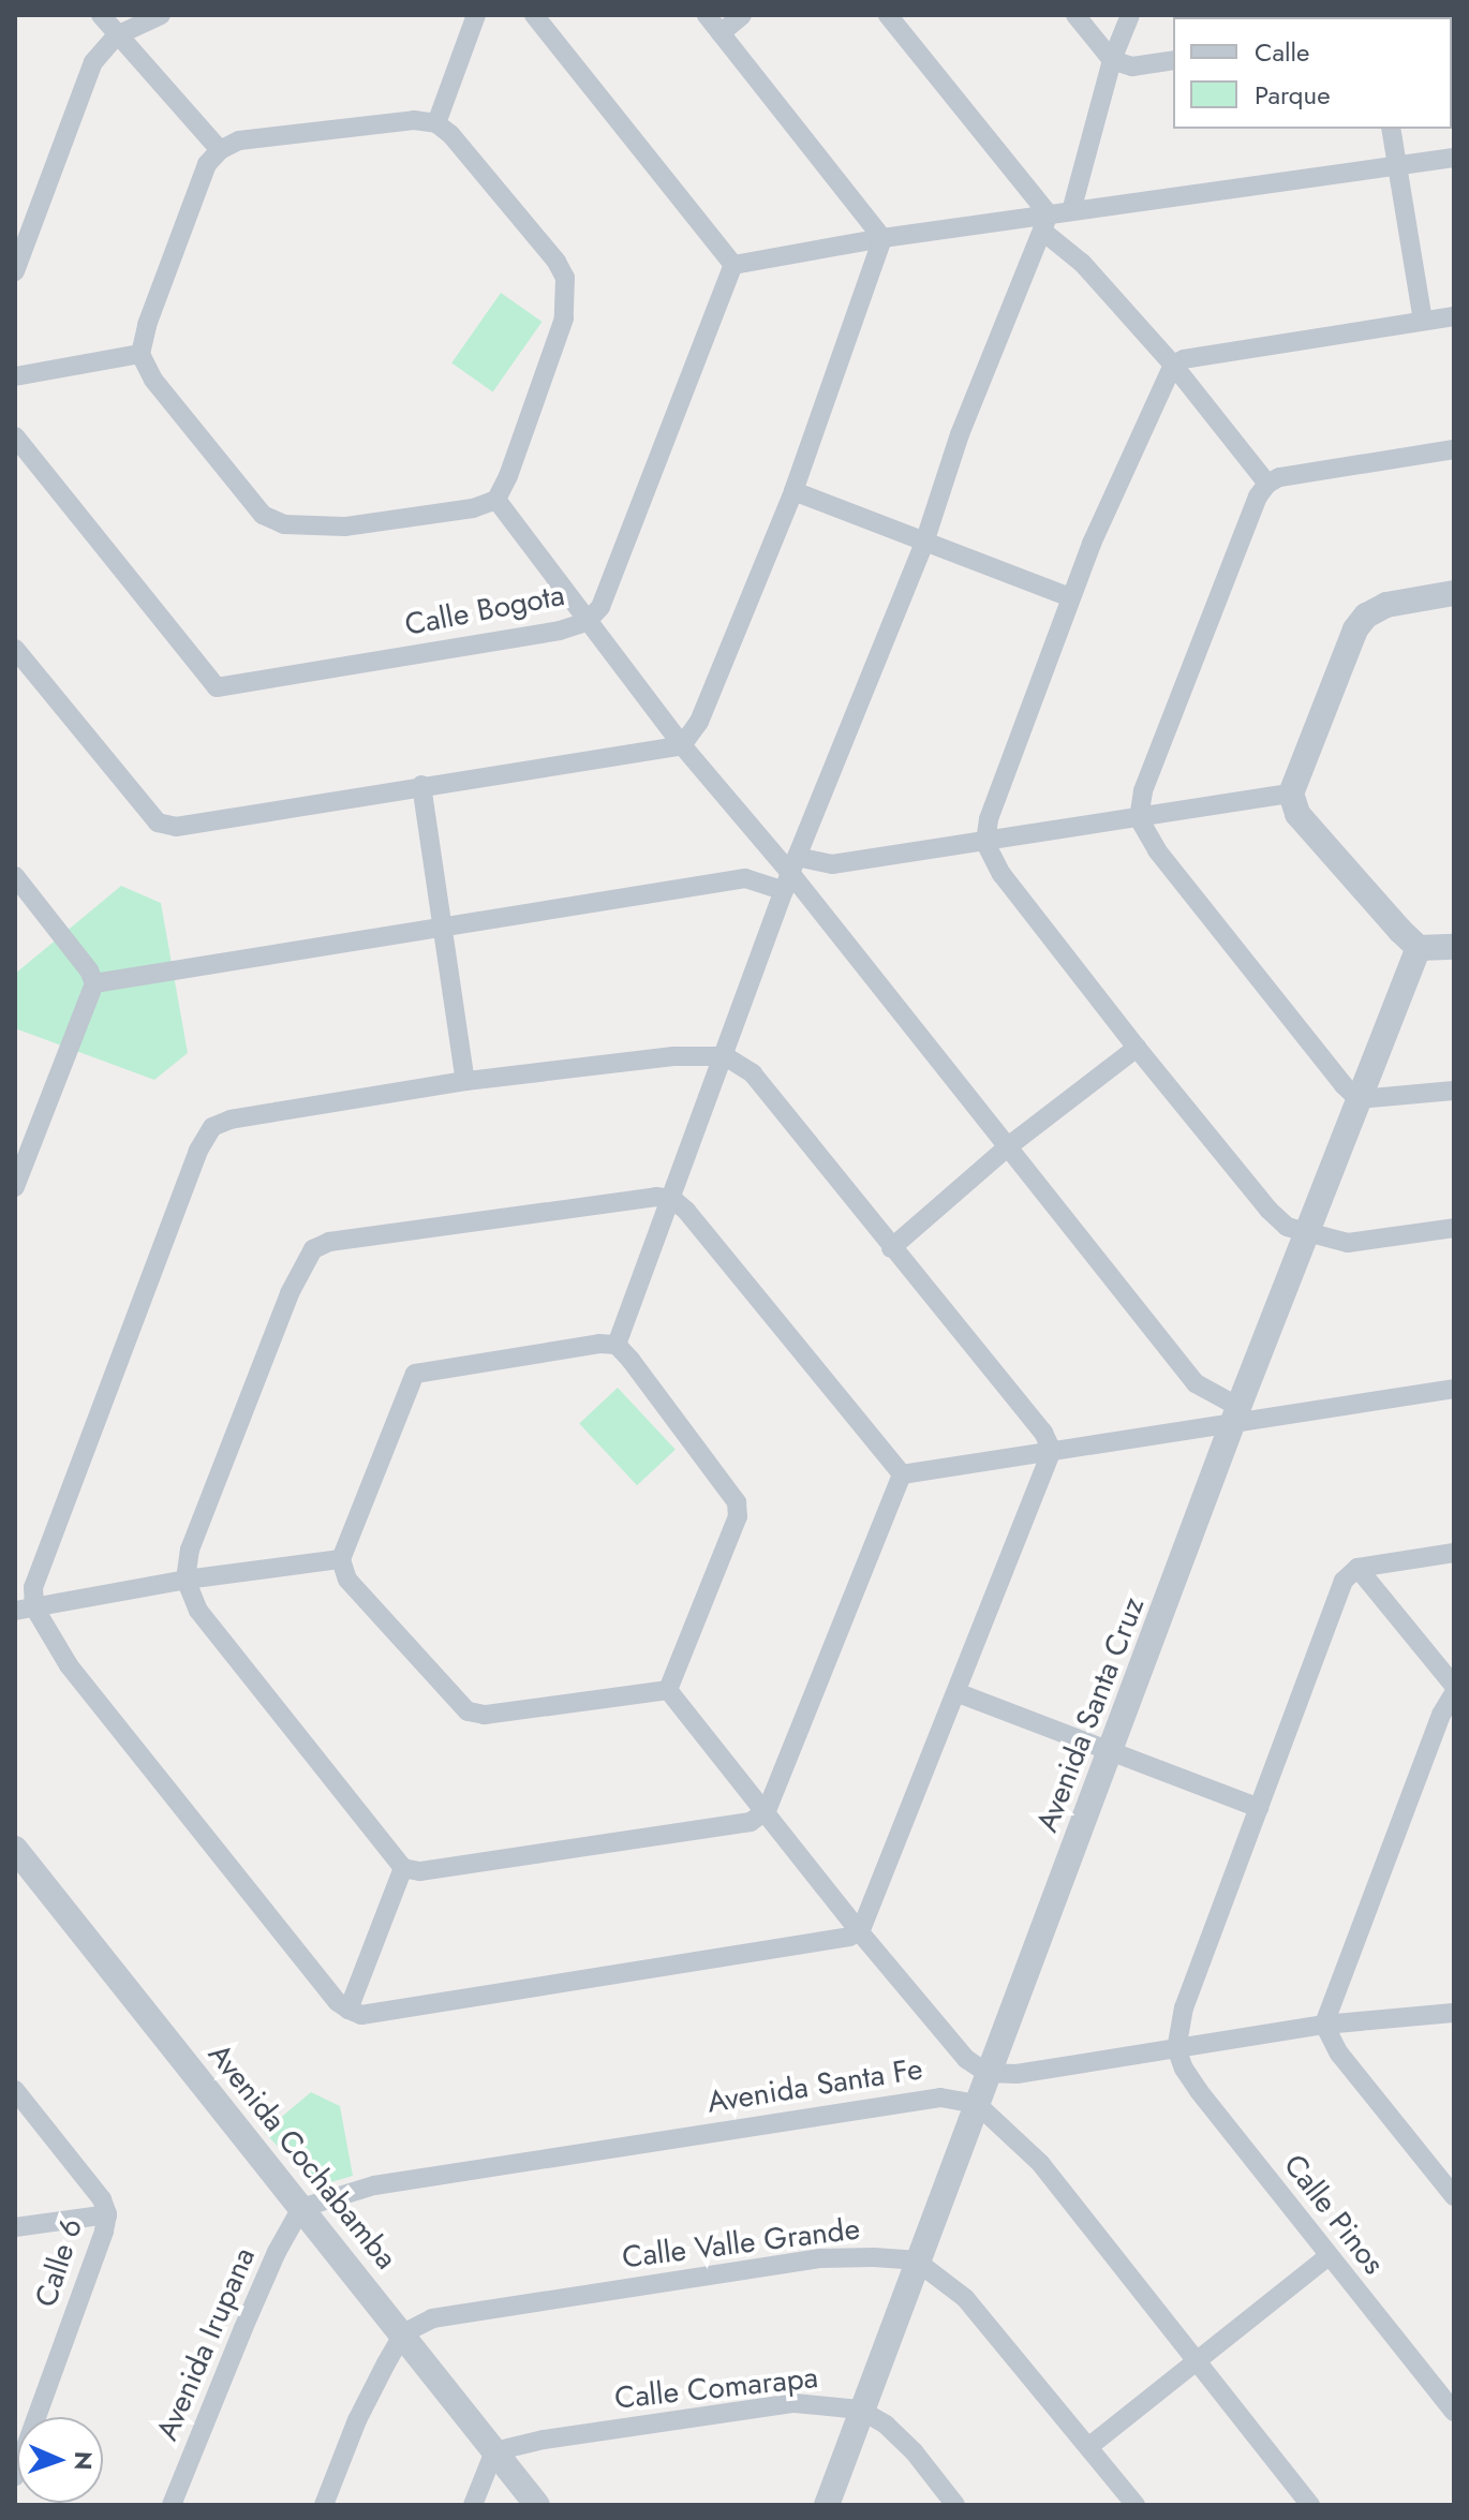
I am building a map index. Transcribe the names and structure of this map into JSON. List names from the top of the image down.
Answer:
{
  "streets": {
    "street": [
      "Calle Bogota",
      "Avenida Santa Cruz",
      "Avenida Santa Fe",
      "Avenida Cochabamba",
      "Calle Pinos",
      "Calle Valle Grande",
      "Calle 6",
      "Avenida Irupana",
      "Calle Comarapa"
    ]
  },
  "crossings": [
    ["Avenida Santa Cruz", "Avenida Santa Fe"],
    ["Avenida Santa Cruz", "Calle Valle Grande"],
    ["Avenida Santa Cruz", "Calle Comarapa"],
    ["Avenida Santa Fe", "Avenida Cochabamba"],
    ["Avenida Santa Fe", "Avenida Irupana"],
    ["Avenida Cochabamba", "Calle Valle Grande"],
    ["Avenida Cochabamba", "Avenida Irupana"],
    ["Avenida Cochabamba", "Calle Comarapa"]
  ],
  "legend": ["Calle", "Parque"],
  "north": "right"
}
